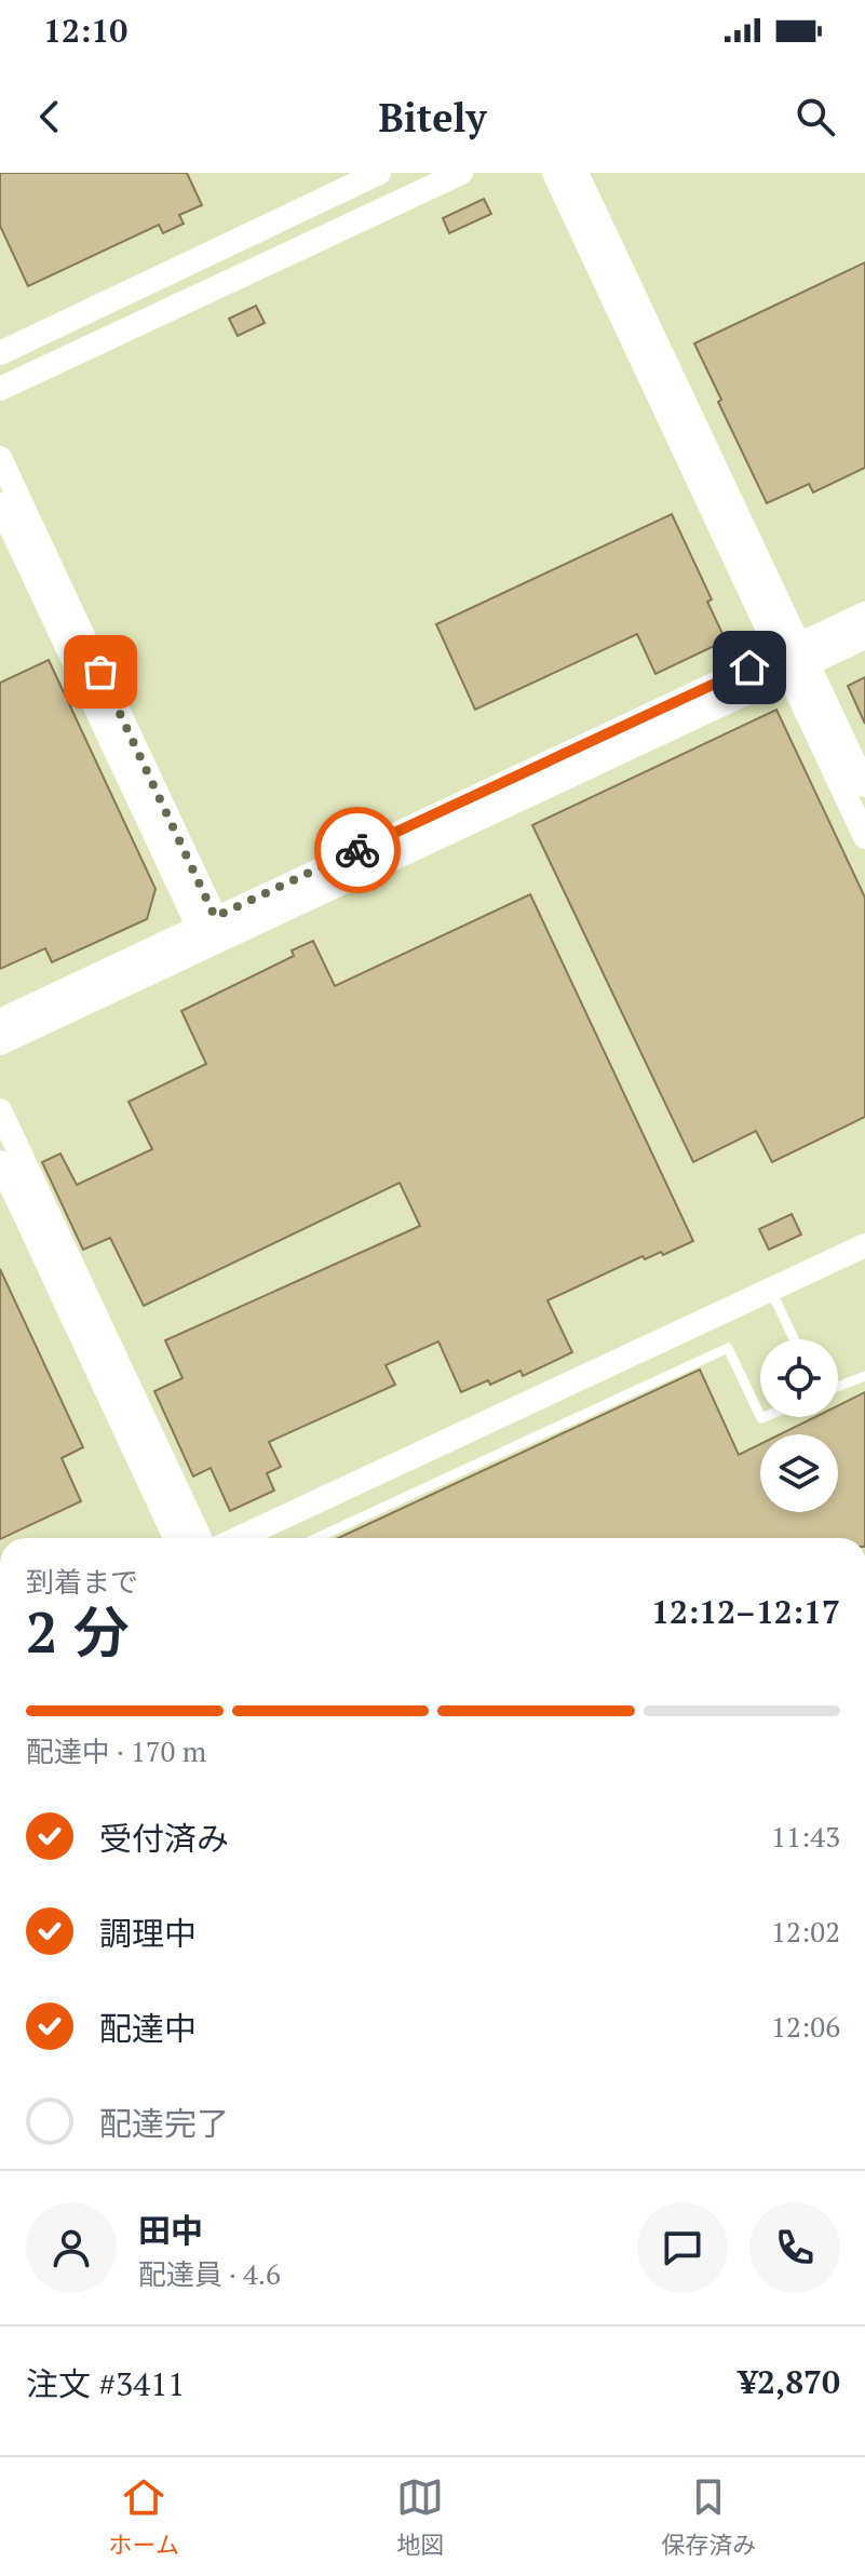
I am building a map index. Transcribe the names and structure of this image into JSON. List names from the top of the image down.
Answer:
{
  "page": {
    "status": "12:10",
    "header": "Bitely",
    "heading": ["2 分", "到着まで", "12:12–12:17"],
    "panel": [
      "田中",
      "配達員 · 4.6",
      "注文 #3411",
      "¥2,870"
    ],
    "bar": "配達中 · 170 m",
    "list": [
      ["受付済み", "11:43"],
      ["調理中", "12:02"],
      ["配達中", "12:06"],
      "配達完了"
    ],
    "tabs": ["ホーム", "地図", "保存済み"]
  }
}
